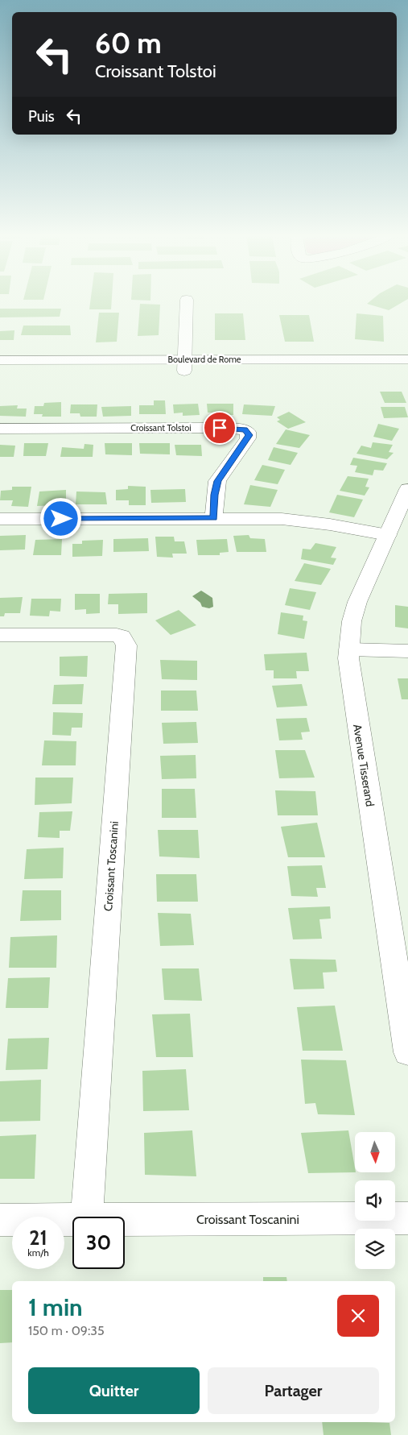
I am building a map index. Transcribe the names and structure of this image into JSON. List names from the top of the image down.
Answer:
{
  "streets": {
    "street": [
      "Boulevard de Rome",
      "Croissant Tolstoi",
      "Avenue Tisserand",
      "Croissant Toscanini"
    ]
  },
  "north": "bottom",
  "page": {
    "turn": ["60 m", "Croissant Tolstoi"],
    "then": "Puis",
    "speed": "21 km/h",
    "limit": "30",
    "heading": ["1 min", "150 m · 09:35"],
    "buttons": ["Quitter", "Partager"]
  }
}
